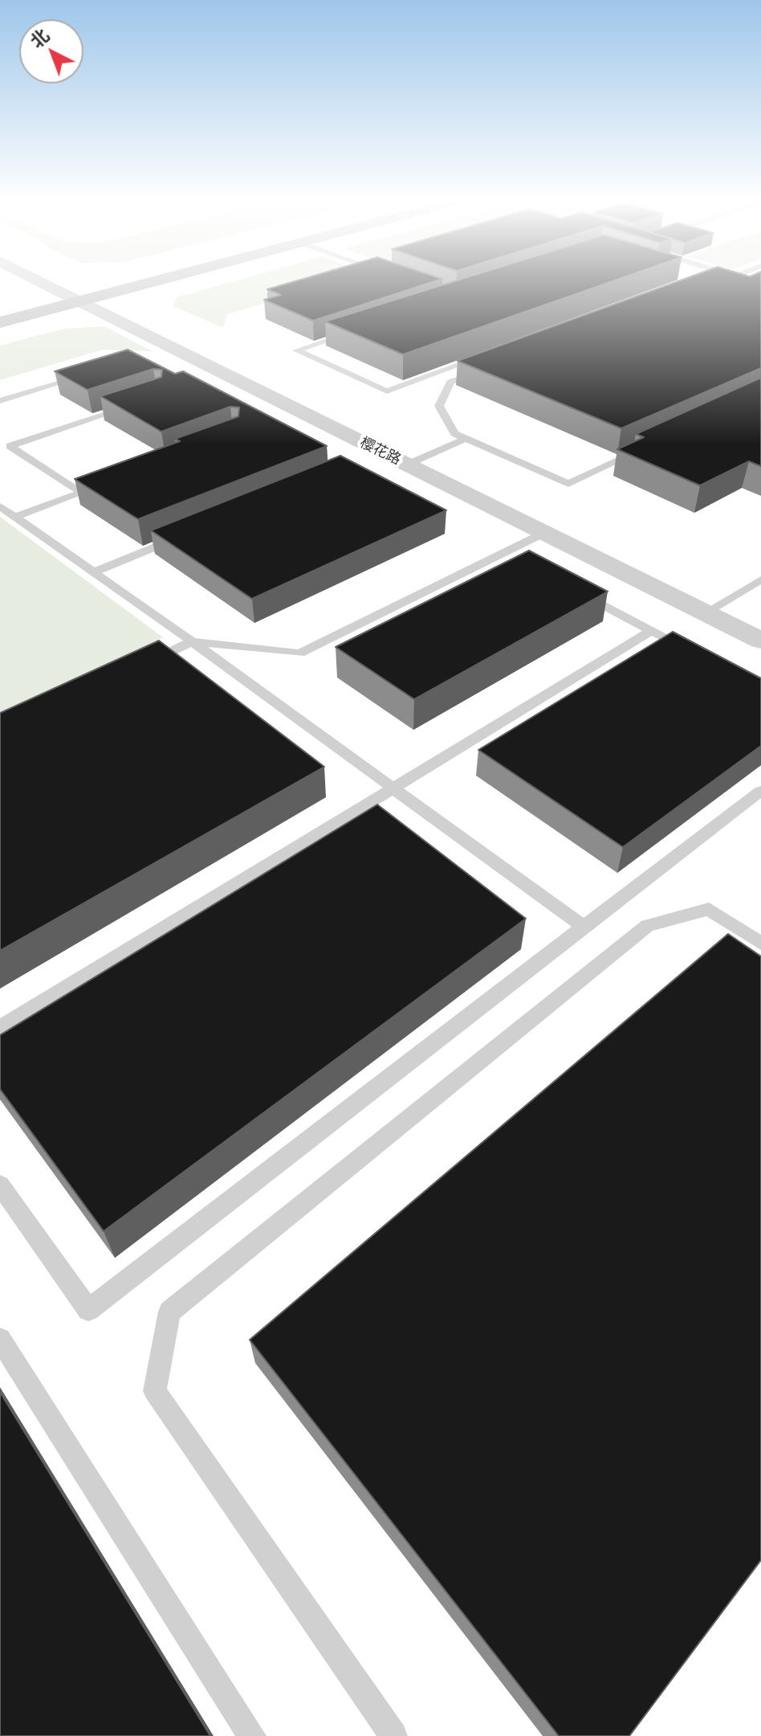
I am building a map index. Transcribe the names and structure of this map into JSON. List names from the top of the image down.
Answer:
{
  "streets": {
    "street": ["樱花路"]
  },
  "north": "top left"
}
